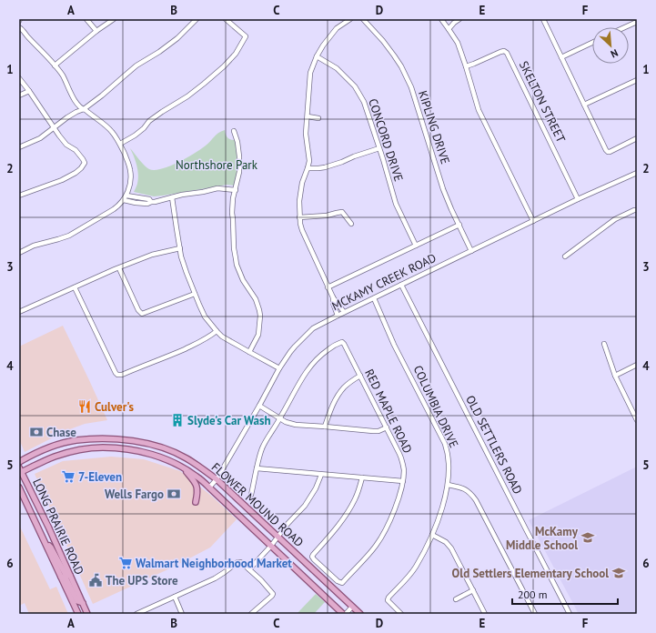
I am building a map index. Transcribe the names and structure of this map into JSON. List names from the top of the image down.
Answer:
{
  "streets": {
    "main road": ["FLOWER MOUND ROAD", "LONG PRAIRIE ROAD"],
    "street": [
      "SKELTON STREET",
      "KIPLING DRIVE",
      "CONCORD DRIVE",
      "MCKAMY CREEK ROAD",
      "COLUMBIA DRIVE",
      "RED MAPLE ROAD",
      "OLD SETTLERS ROAD"
    ]
  },
  "crossings": [
    ["SKELTON STREET", "MCKAMY CREEK ROAD"],
    ["KIPLING DRIVE", "MCKAMY CREEK ROAD"],
    ["MCKAMY CREEK ROAD", "COLUMBIA DRIVE"],
    ["MCKAMY CREEK ROAD", "OLD SETTLERS ROAD"],
    ["MCKAMY CREEK ROAD", "FLOWER MOUND ROAD"],
    ["FLOWER MOUND ROAD", "LONG PRAIRIE ROAD"]
  ],
  "parks": ["Northshore Park"],
  "places": {
    "restaurant": ["Culver's"],
    "building": ["Slyde's Car Wash"],
    "bank": ["Chase", "Wells Fargo"],
    "supermarket": ["7-Eleven", "Walmart Neighborhood Market"],
    "school or university": ["McKamy Middle School", "Old Settlers Elementary School"],
    "public building": ["The UPS Store"]
  },
  "scale_bar": "200 m",
  "north": "bottom right",
  "grid": {
    "columns": [
      "A",
      "B",
      "C",
      "D",
      "E",
      "F"
    ],
    "rows": [
      "1",
      "2",
      "3",
      "4",
      "5",
      "6"
    ]
  }
}
